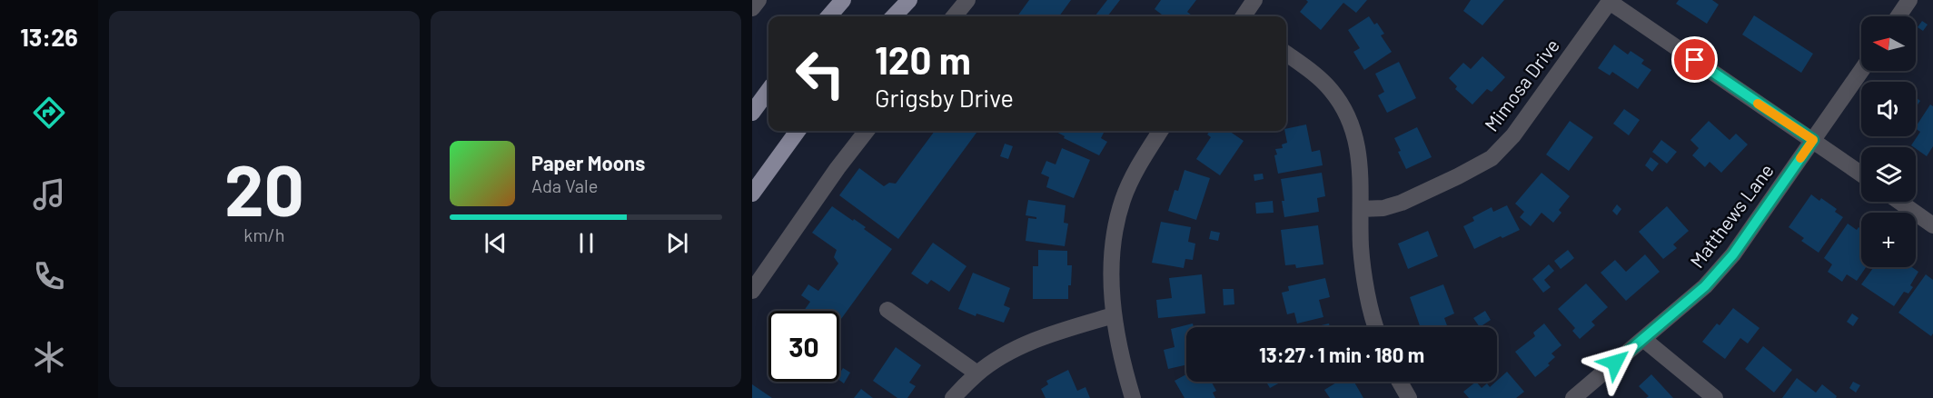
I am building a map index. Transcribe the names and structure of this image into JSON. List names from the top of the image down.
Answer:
{
  "streets": {
    "street": ["Mimosa Drive", "Matthews Lane"]
  },
  "north": "left",
  "page": {
    "tabs": "13:26",
    "tile": ["20", "km/h"],
    "map_buttons": "+",
    "turn": ["120 m", "Grigsby Drive"],
    "song": ["Paper Moons", "Ada Vale"],
    "limit": "30",
    "trip": "13:27 · 1 min · 180 m"
  }
}
